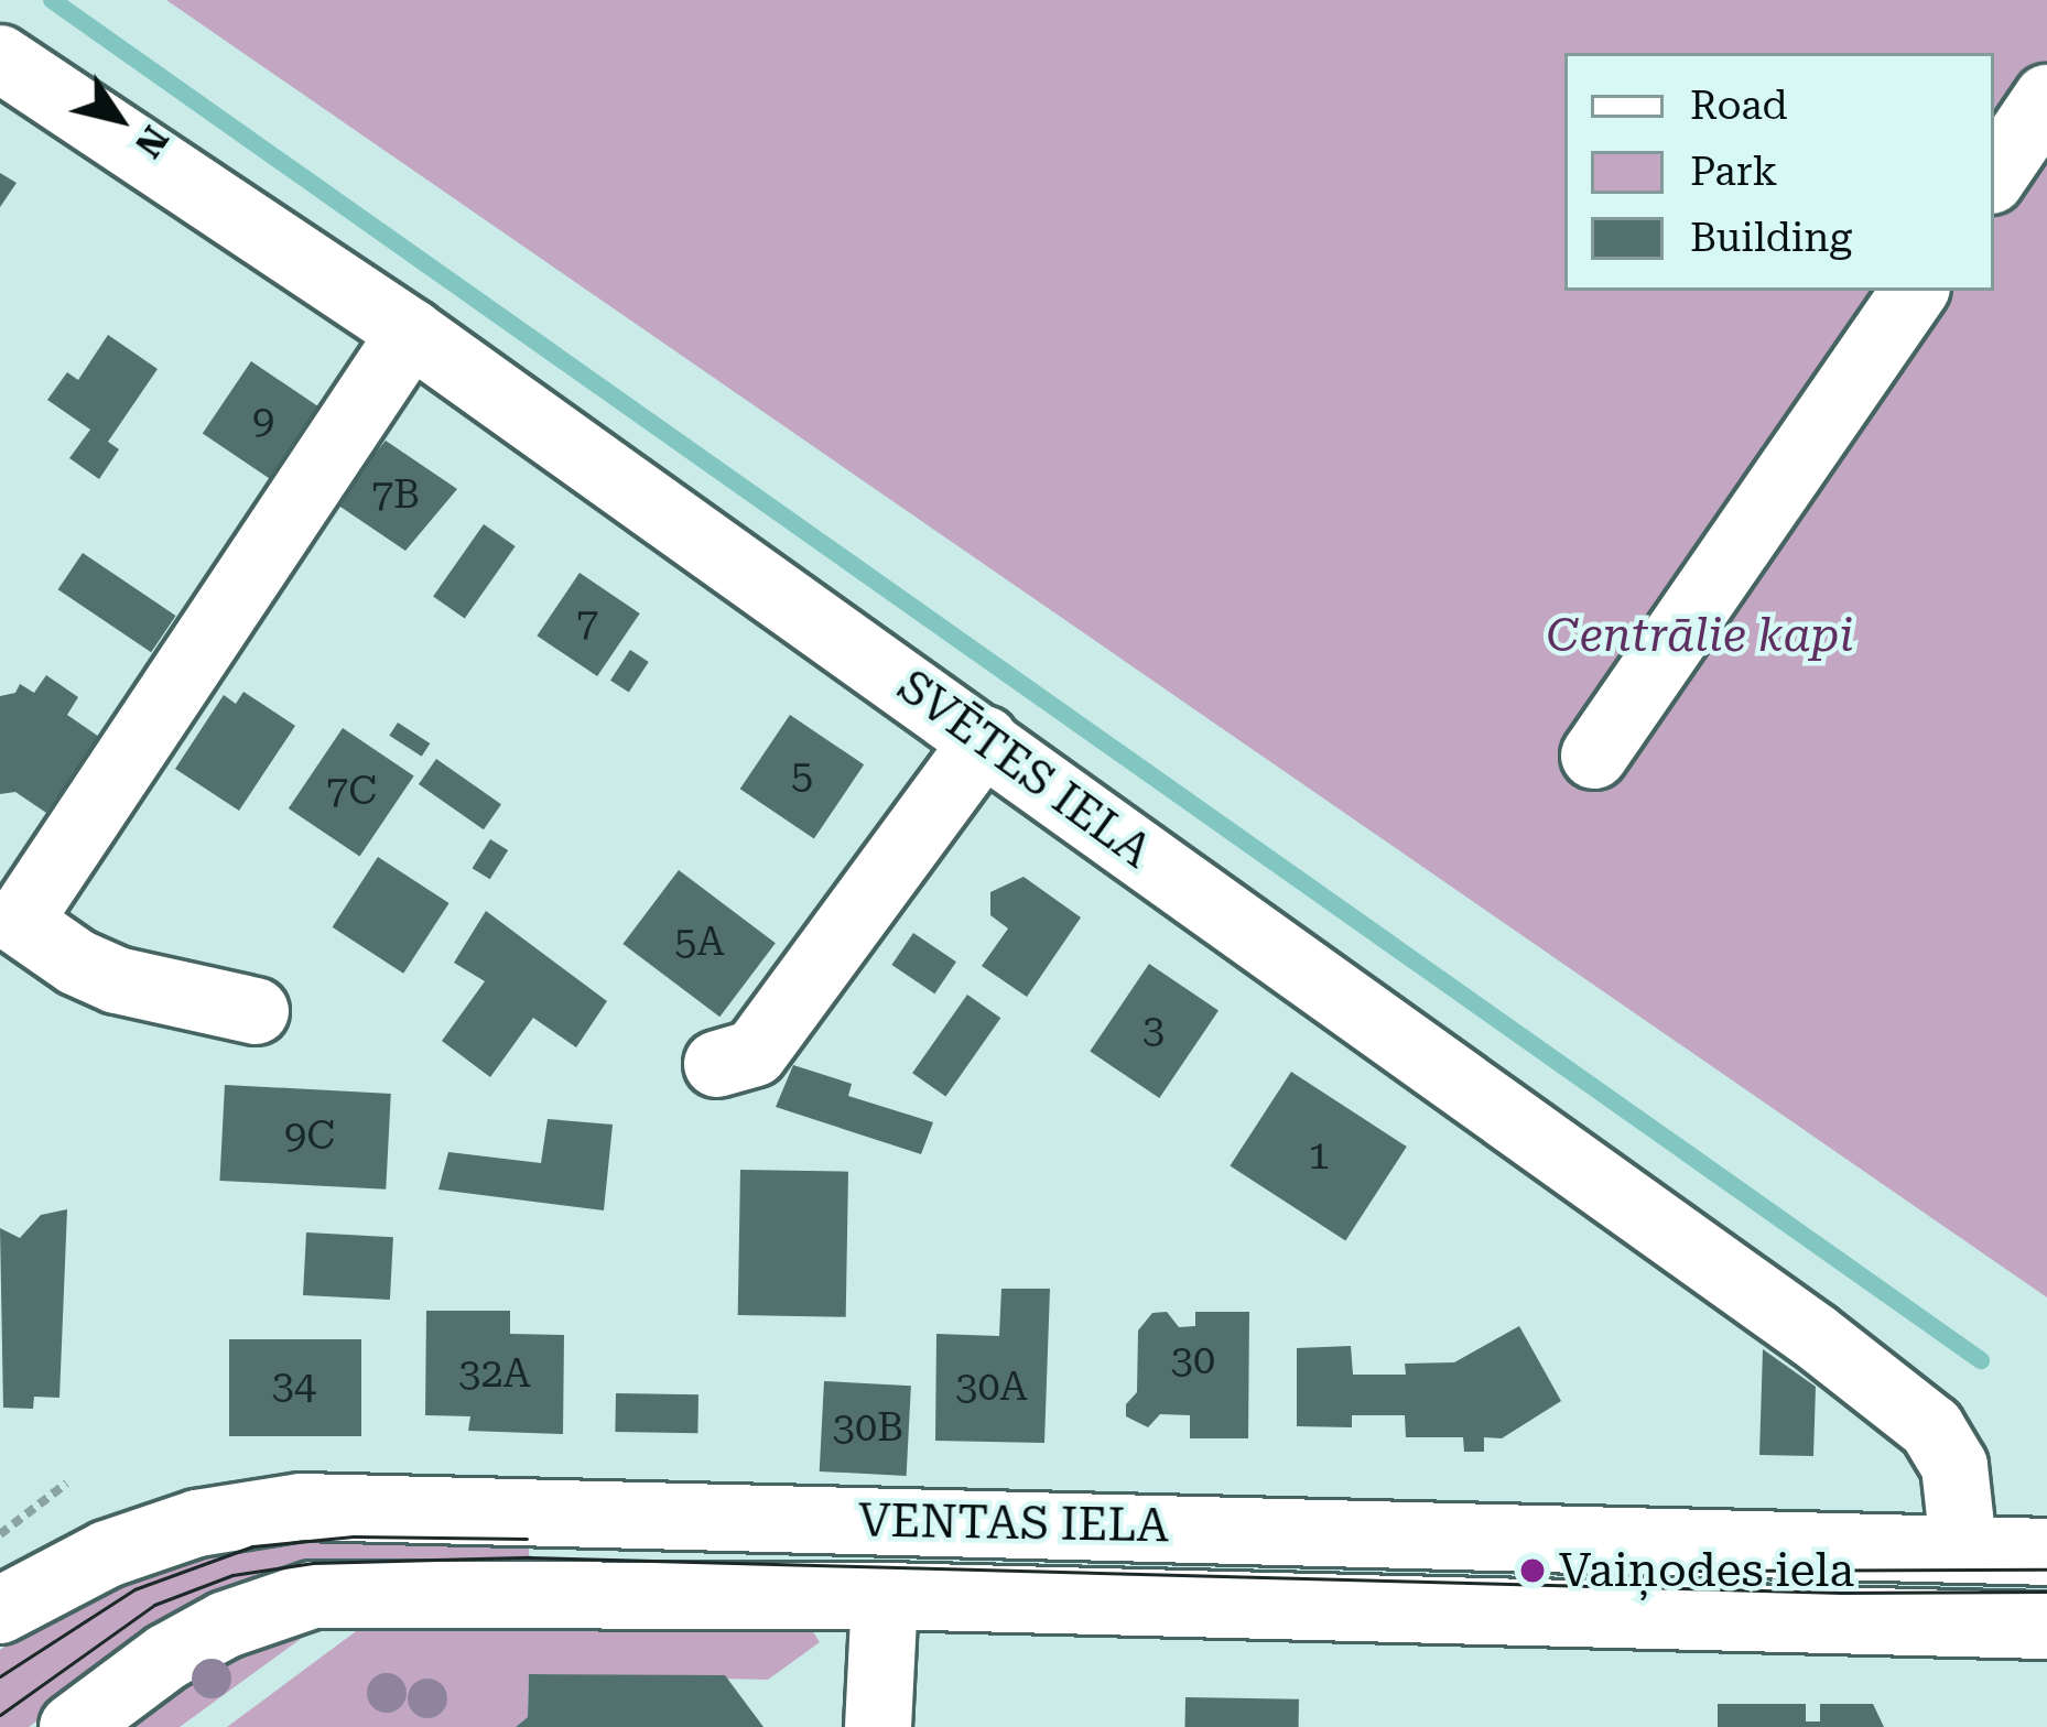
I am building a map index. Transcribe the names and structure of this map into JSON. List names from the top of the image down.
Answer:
{
  "streets": {
    "street": ["SVĒTES IELA", "VENTAS IELA"]
  },
  "crossings": [
    ["SVĒTES IELA", "VENTAS IELA"]
  ],
  "parks": ["Centrālie kapi"],
  "places": ["Vaiņodes iela"],
  "house_numbers": [
    "9",
    "7B",
    "7",
    "5",
    "7C",
    "5A",
    "3",
    "9C",
    "1",
    "30",
    "32A",
    "34",
    "30A",
    "30B"
  ],
  "legend": ["Road", "Park", "Building"],
  "north": "bottom right"
}
